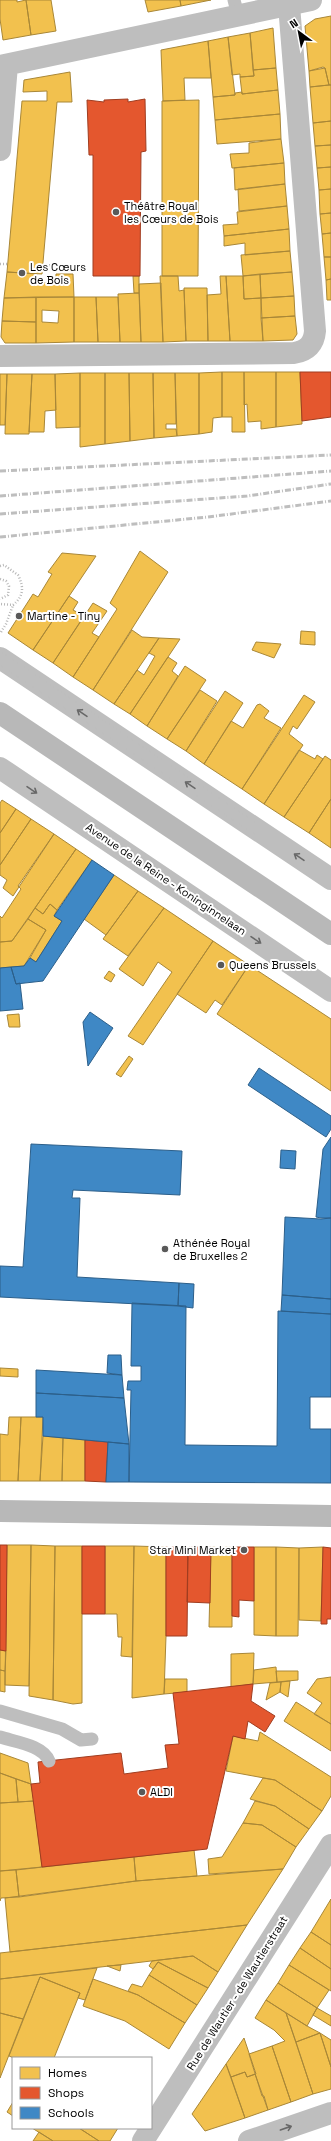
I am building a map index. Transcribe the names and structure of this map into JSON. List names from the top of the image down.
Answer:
{
  "streets": {
    "street": ["Avenue de la Reine - Koninginnelaan", "Rue de Wautier - de Wautierstraat"]
  },
  "places": [
    "Théâtre Royal les Cœurs de Bois",
    "Les Cœurs de Bois",
    "Martine - Tiny",
    "Queens Brussels",
    "Athénée Royal de Bruxelles 2",
    "Star Mini Market",
    "ALDI"
  ],
  "legend": ["Homes", "Shops", "Schools"],
  "north": "top left"
}
